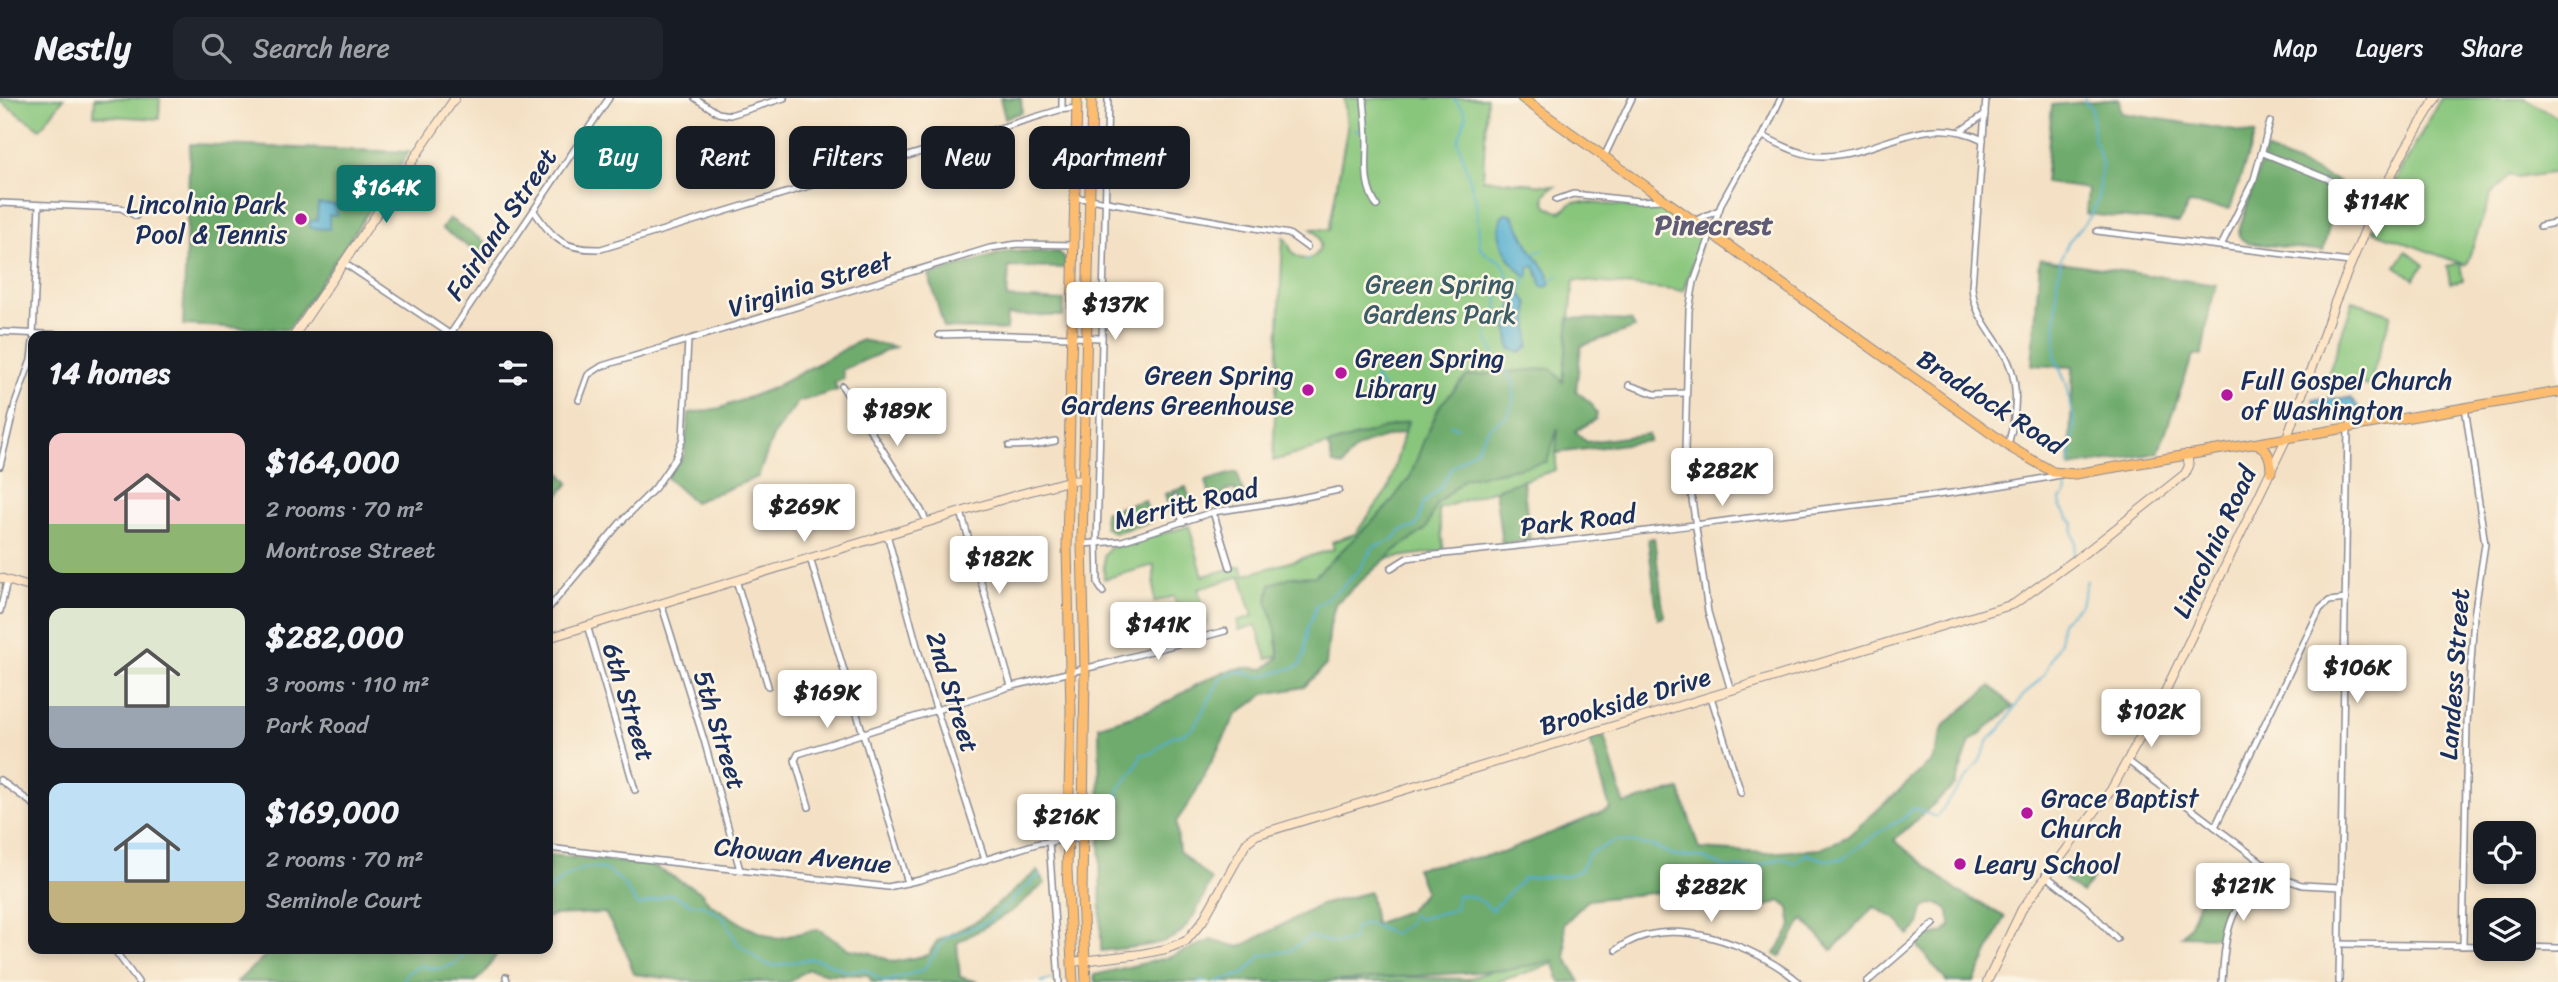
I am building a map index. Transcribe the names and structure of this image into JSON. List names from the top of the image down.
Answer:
{
  "streets": {
    "main road": ["Braddock Road"],
    "street": [
      "Fairland Street",
      "Virginia Street",
      "Merritt Road",
      "Park Road",
      "Lincolnia Road",
      "Landess Street",
      "2nd Street",
      "Brookside Drive",
      "6th Street",
      "5th Street",
      "Chowan Avenue"
    ]
  },
  "crossings": [
    ["Braddock Road", "Park Road"],
    ["Braddock Road", "Lincolnia Road"],
    ["Braddock Road", "Landess Street"],
    ["Braddock Road", "Brookside Drive"],
    ["2nd Street", "Chowan Avenue"],
    ["5th Street", "Chowan Avenue"]
  ],
  "districts": ["Pinecrest"],
  "parks": ["Green Spring Gardens Park"],
  "places": [
    "Lincolnia Park Pool & Tennis",
    "Green Spring Library",
    "Green Spring Gardens Greenhouse",
    "Full Gospel Church of Washington",
    "Grace Baptist Church",
    "Leary School"
  ],
  "page": {
    "header": "Nestly",
    "search": "Search here",
    "nav": ["Map", "Layers", "Share"],
    "chip": [
      "Buy",
      "Rent",
      "Filters",
      "New",
      "Apartment"
    ],
    "price": [
      "$164K",
      "$114K",
      "$137K",
      "$189K",
      "$282K",
      "$269K",
      "$182K",
      "$141K",
      "$106K",
      "$169K",
      "$102K",
      "$216K",
      "$121K",
      "$282K"
    ],
    "heading": "14 homes",
    "list": [
      {
        "name": "$164,000",
        "note": "2 rooms · 70 m² · Montrose Street"
      },
      {
        "name": "$282,000",
        "note": "3 rooms · 110 m² · Park Road"
      },
      {
        "name": "$169,000",
        "note": "2 rooms · 70 m² · Seminole Court"
      }
    ]
  }
}
